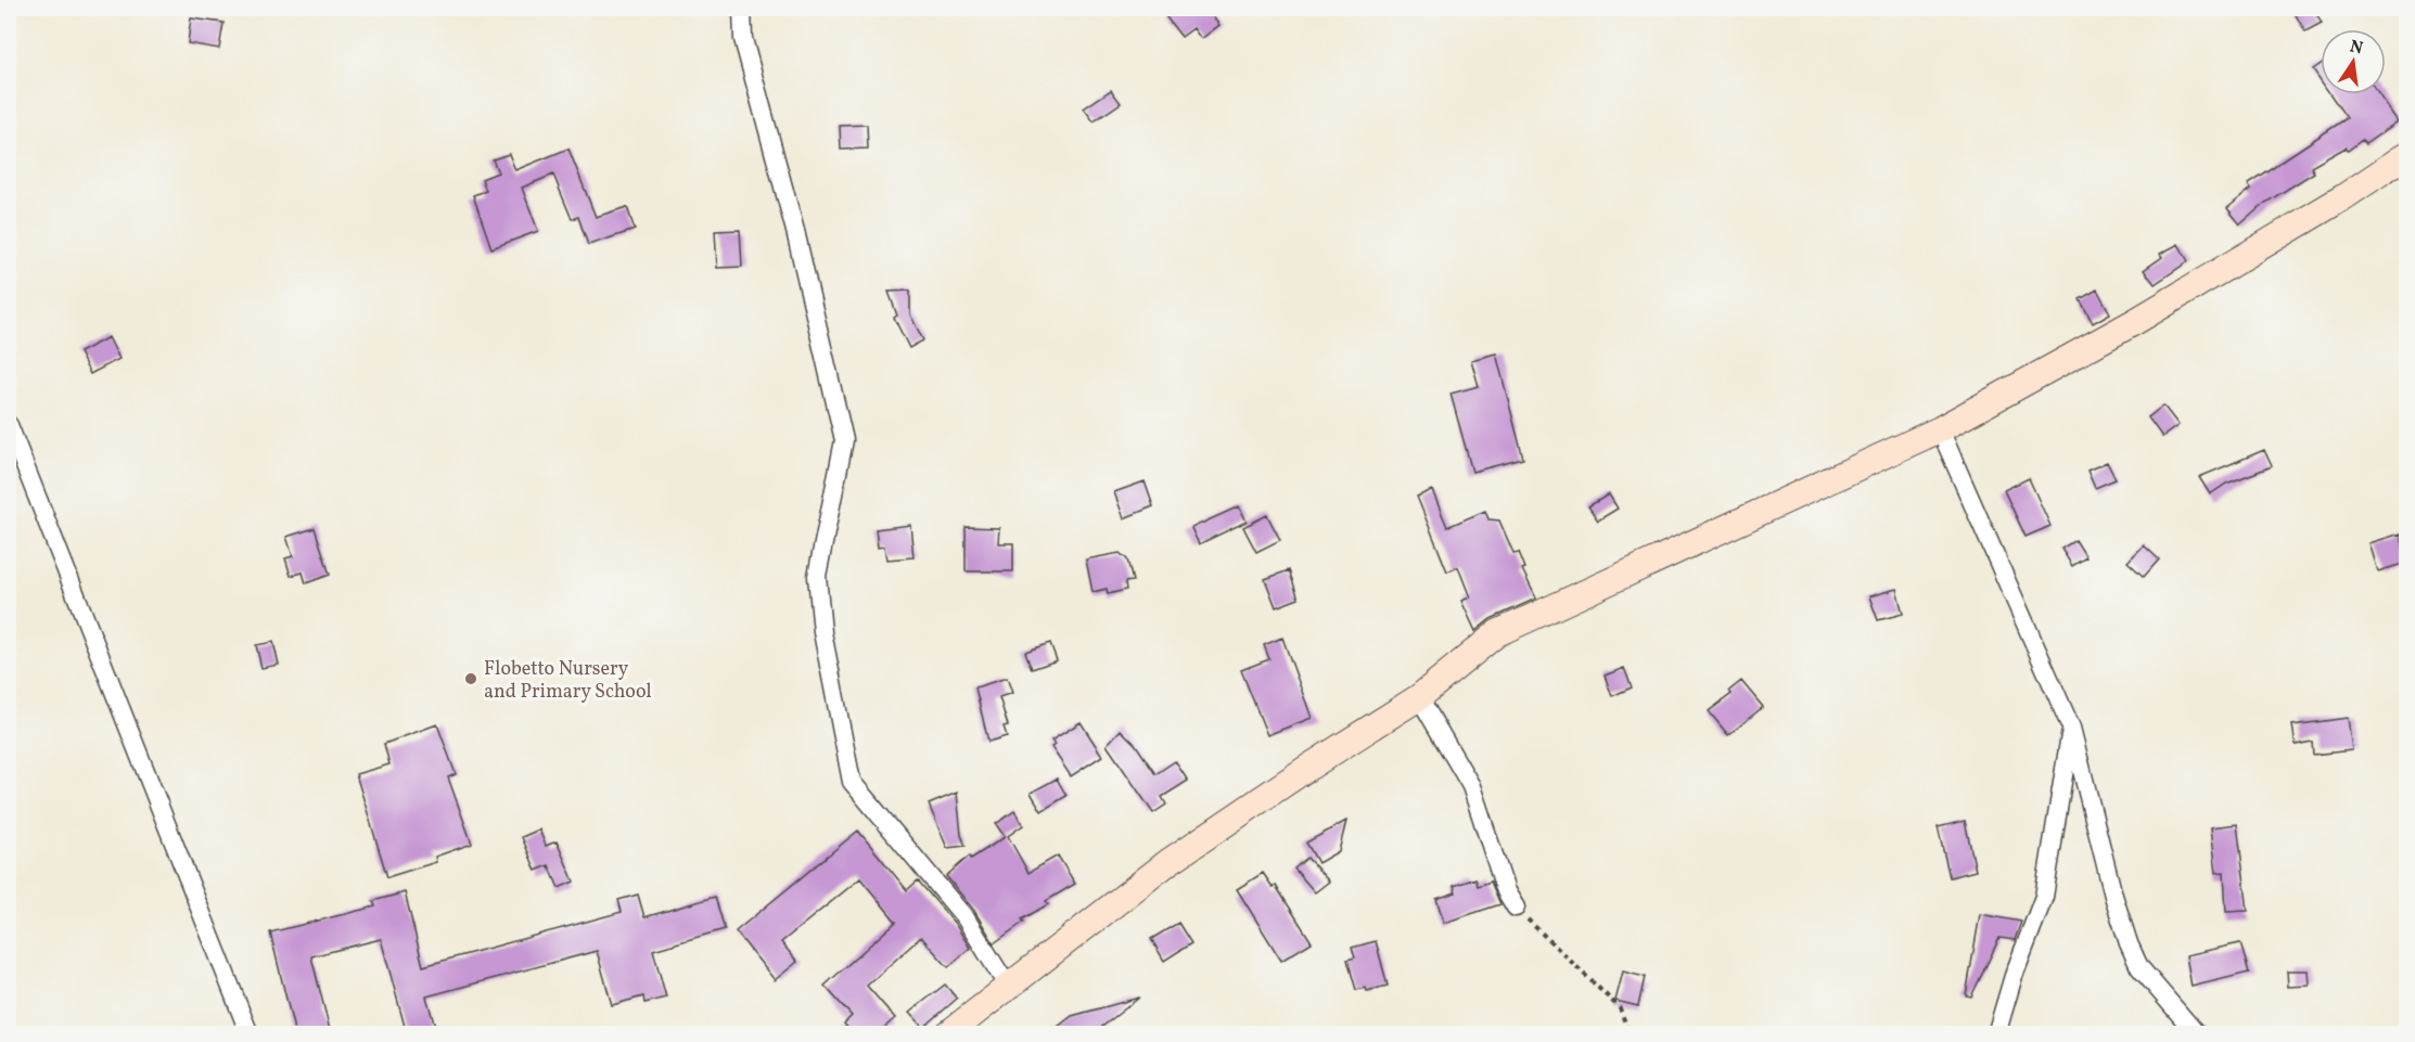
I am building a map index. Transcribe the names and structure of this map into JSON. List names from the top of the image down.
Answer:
{
  "places": ["Flobetto Nursery and Primary School"],
  "north": "top"
}
